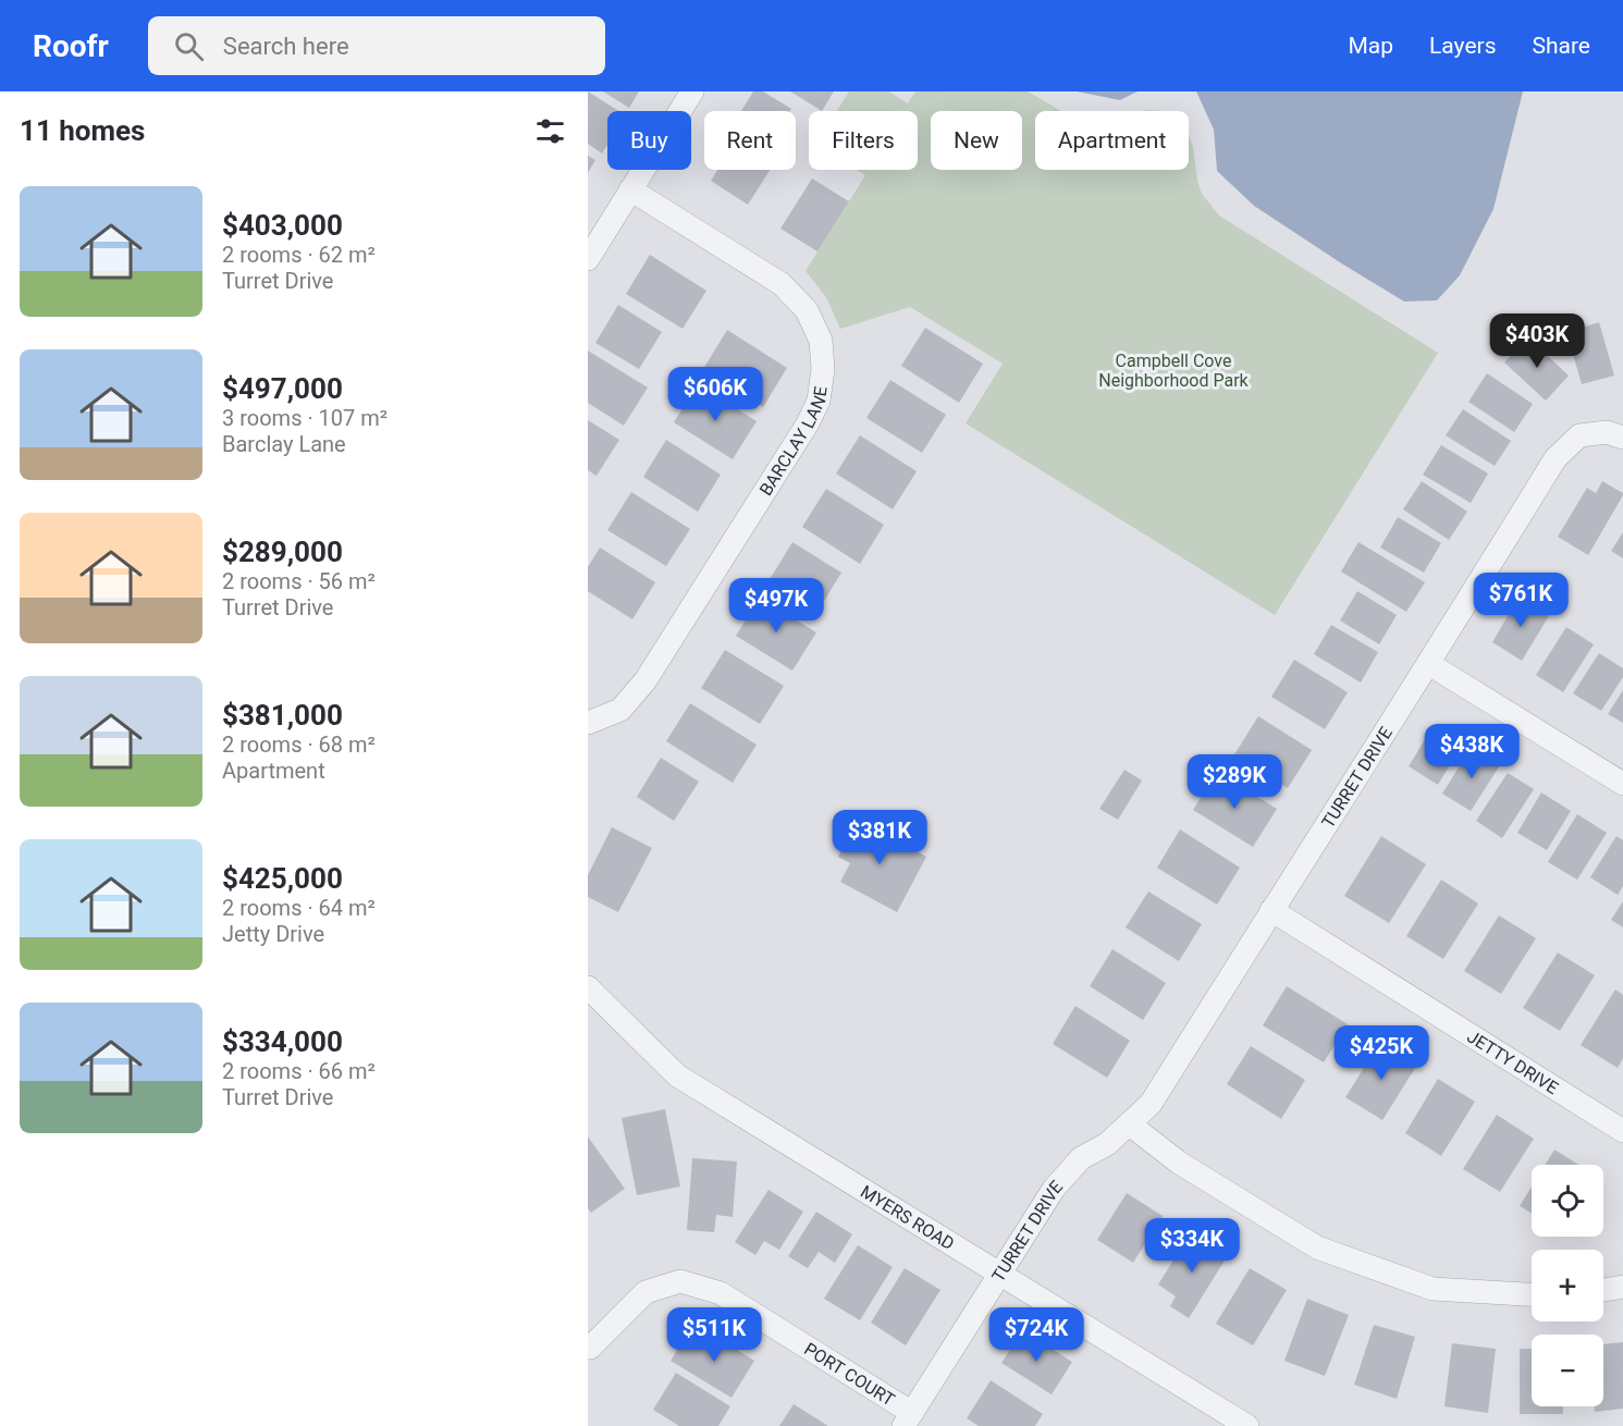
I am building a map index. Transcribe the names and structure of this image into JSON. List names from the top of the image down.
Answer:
{
  "streets": {
    "street": [
      "BARCLAY LANE",
      "TURRET DRIVE",
      "JETTY DRIVE",
      "MYERS ROAD",
      "PORT COURT"
    ]
  },
  "crossings": [
    ["TURRET DRIVE", "JETTY DRIVE"],
    ["TURRET DRIVE", "MYERS ROAD"],
    ["TURRET DRIVE", "PORT COURT"]
  ],
  "parks": ["Campbell Cove Neighborhood Park"],
  "page": {
    "header": "Roofr",
    "search": "Search here",
    "nav": ["Map", "Layers", "Share"],
    "heading": "11 homes",
    "chip": [
      "Buy",
      "Rent",
      "Filters",
      "New",
      "Apartment"
    ],
    "list": [
      {
        "name": "$403,000",
        "note": "2 rooms · 62 m² · Turret Drive"
      },
      {
        "name": "$497,000",
        "note": "3 rooms · 107 m² · Barclay Lane"
      },
      {
        "name": "$289,000",
        "note": "2 rooms · 56 m² · Turret Drive"
      },
      {
        "name": "$381,000",
        "note": "2 rooms · 68 m² · Apartment"
      },
      {
        "name": "$425,000",
        "note": "2 rooms · 64 m² · Jetty Drive"
      },
      {
        "name": "$334,000",
        "note": "2 rooms · 66 m² · Turret Drive"
      }
    ],
    "price": [
      "$403K",
      "$606K",
      "$761K",
      "$497K",
      "$438K",
      "$289K",
      "$381K",
      "$425K",
      "$334K",
      "$511K",
      "$724K"
    ],
    "map_buttons": ["+", "−"]
  }
}
